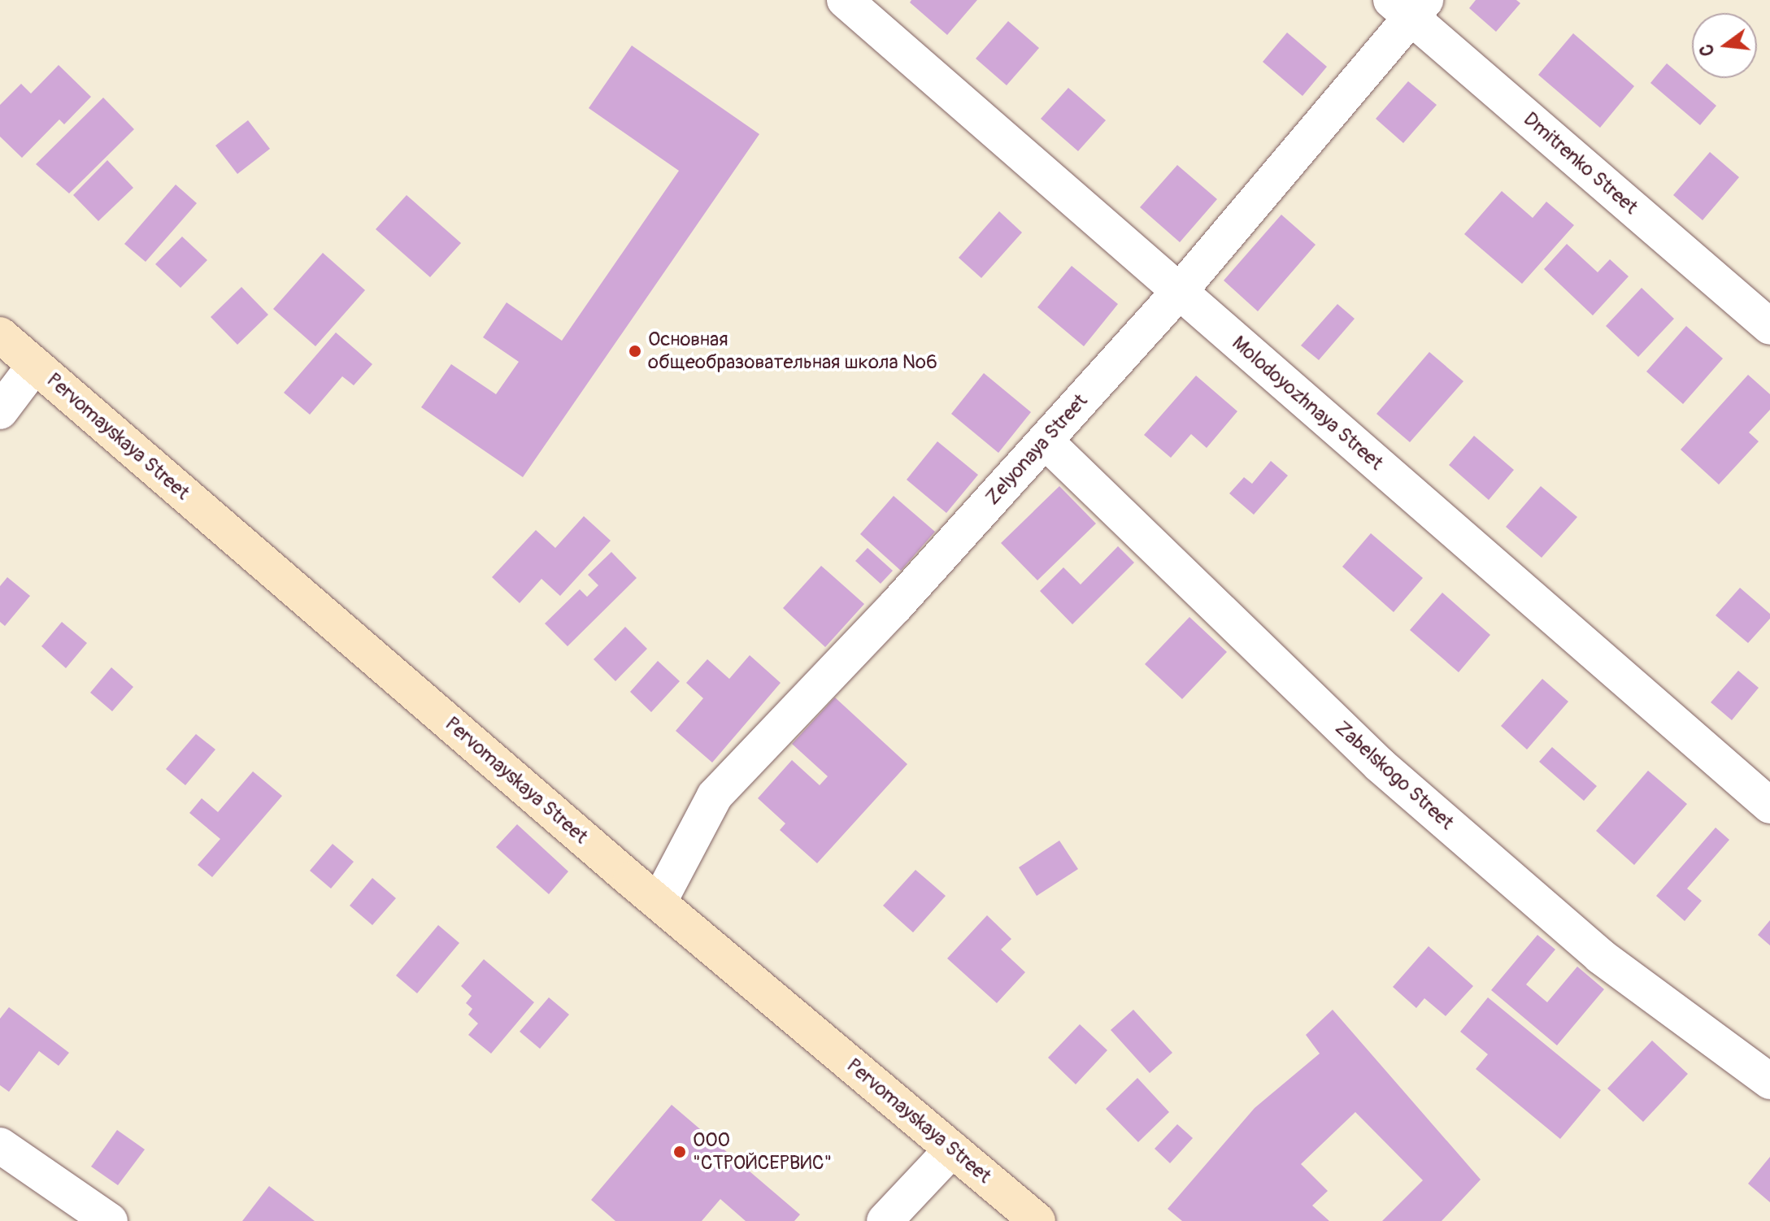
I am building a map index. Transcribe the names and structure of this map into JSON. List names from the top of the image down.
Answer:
{
  "streets": {
    "main road": ["Pervomayskaya Street"],
    "street": [
      "Dmitrenko Street",
      "Molodoyozhnaya Street",
      "Zelyonaya Street",
      "Zabelskogo Street"
    ]
  },
  "crossings": [
    ["Dmitrenko Street", "Zelyonaya Street"],
    ["Molodoyozhnaya Street", "Zelyonaya Street"],
    ["Pervomayskaya Street", "Zelyonaya Street"],
    ["Zelyonaya Street", "Zabelskogo Street"]
  ],
  "places": ["Основная общеобразовательная школа №6", "ООО \"СТРОЙСЕРВИС\""],
  "north": "left"
}
